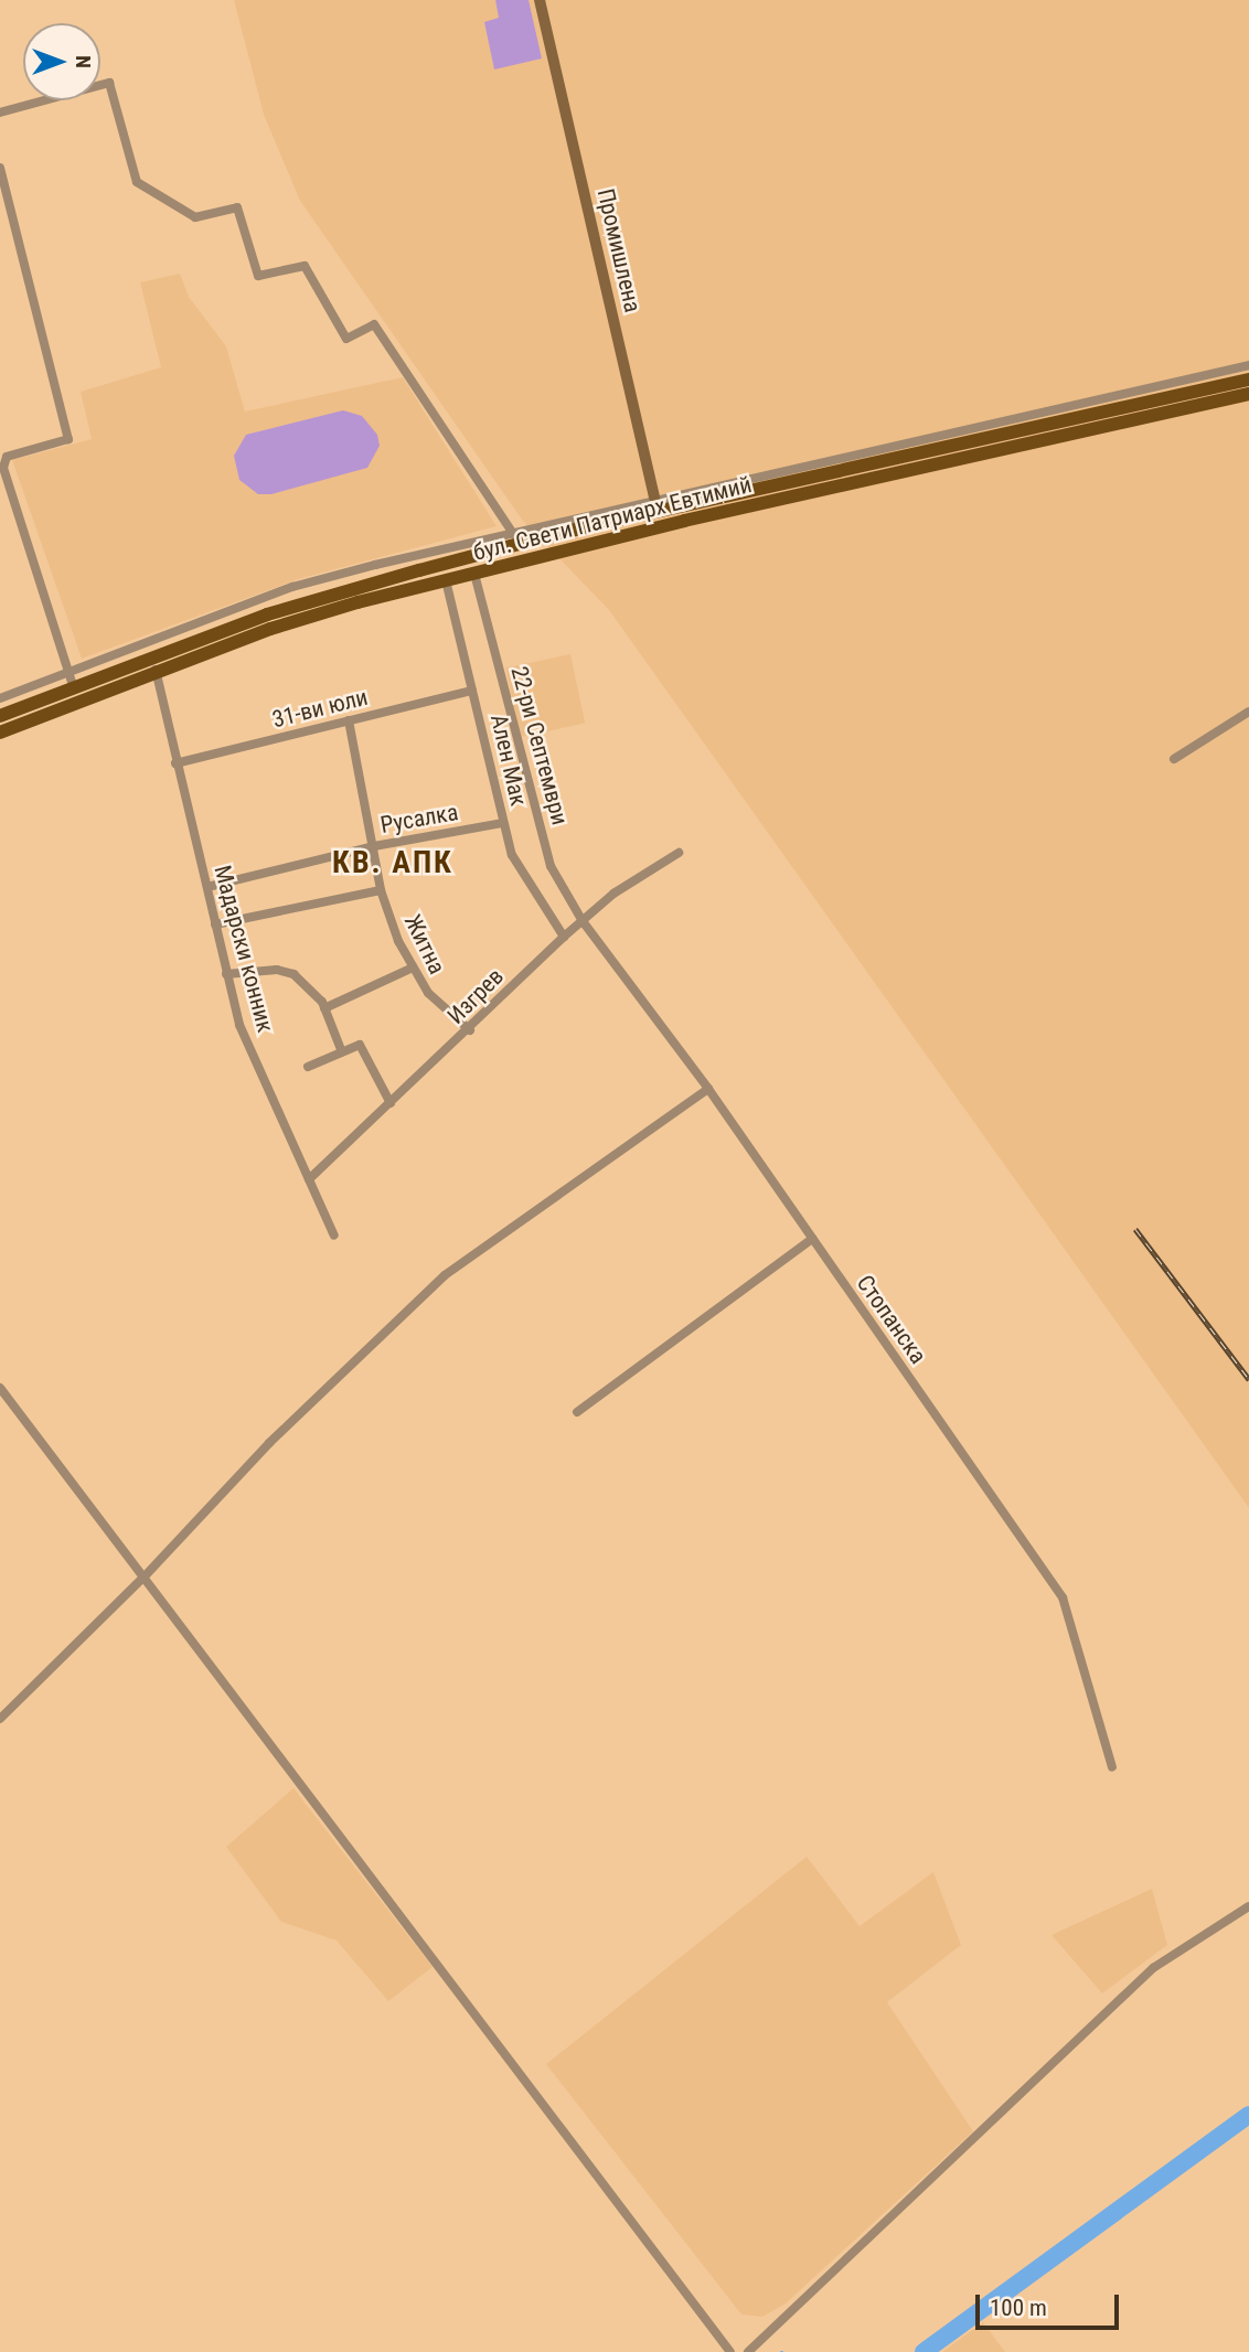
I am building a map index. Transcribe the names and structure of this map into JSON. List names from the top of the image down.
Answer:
{
  "streets": {
    "main road": ["Промишлена", "бул. Свети Патриарх Евтимий"],
    "street": [
      "31-ви юли",
      "22-ри Септември",
      "Ален Мак",
      "Русалка",
      "Житна",
      "Мадарски конник",
      "Изгрев",
      "Стопанска"
    ]
  },
  "crossings": [
    ["Промишлена", "бул. Свети Патриарх Евтимий"],
    ["бул. Свети Патриарх Евтимий", "22-ри Септември"],
    ["бул. Свети Патриарх Евтимий", "Ален Мак"],
    ["бул. Свети Патриарх Евтимий", "Мадарски конник"],
    ["31-ви юли", "Ален Мак"],
    ["31-ви юли", "Житна"],
    ["31-ви юли", "Мадарски конник"],
    ["22-ри Септември", "Изгрев"],
    ["22-ри Септември", "Стопанска"],
    ["Ален Мак", "Русалка"],
    ["Ален Мак", "Изгрев"],
    ["Русалка", "Житна"],
    ["Русалка", "Мадарски конник"],
    ["Житна", "Изгрев"],
    ["Мадарски конник", "Изгрев"],
    ["Изгрев", "Стопанска"]
  ],
  "districts": ["КВ. АПК"],
  "scale_bar": "100 m",
  "north": "right"
}
